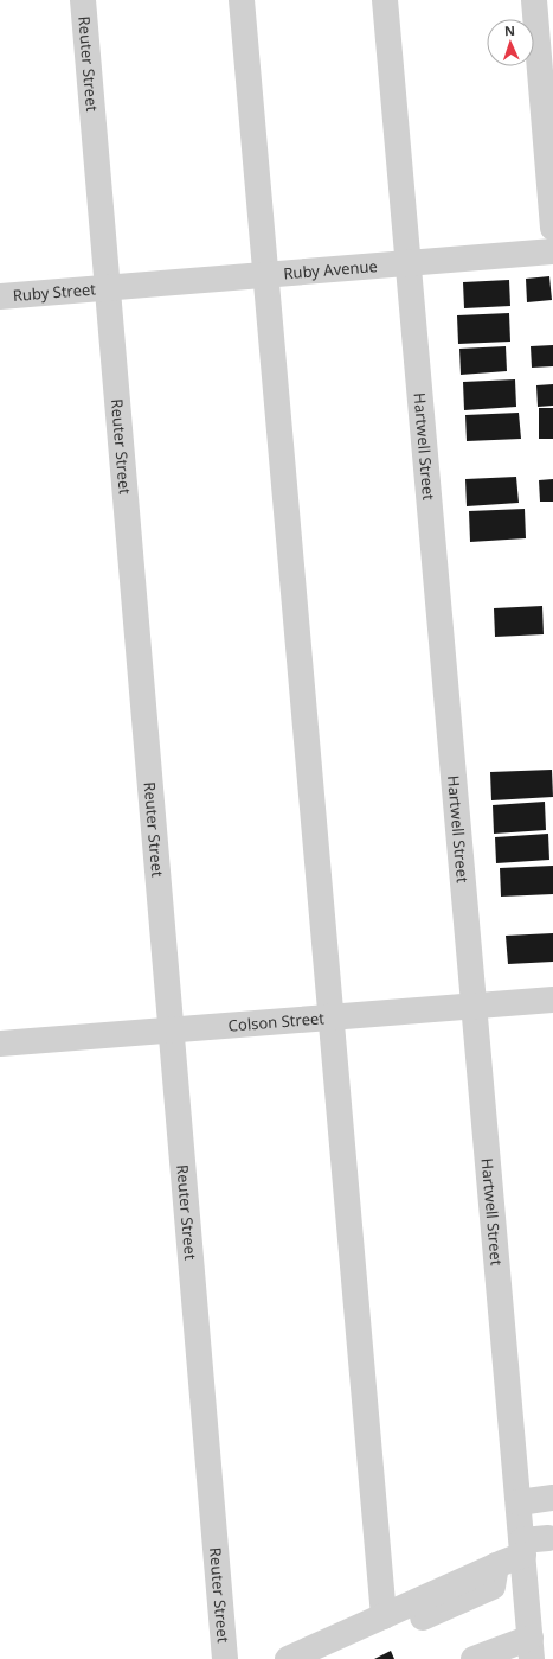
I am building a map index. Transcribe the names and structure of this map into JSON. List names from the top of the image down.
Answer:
{
  "streets": {
    "street": [
      "Reuter Street",
      "Ruby Avenue",
      "Ruby Street",
      "Hartwell Street",
      "Colson Street"
    ]
  },
  "crossings": [
    ["Reuter Street", "Ruby Avenue"],
    ["Reuter Street", "Ruby Street"],
    ["Reuter Street", "Colson Street"],
    ["Ruby Avenue", "Ruby Street"],
    ["Ruby Avenue", "Hartwell Street"],
    ["Hartwell Street", "Colson Street"]
  ],
  "north": "top"
}
